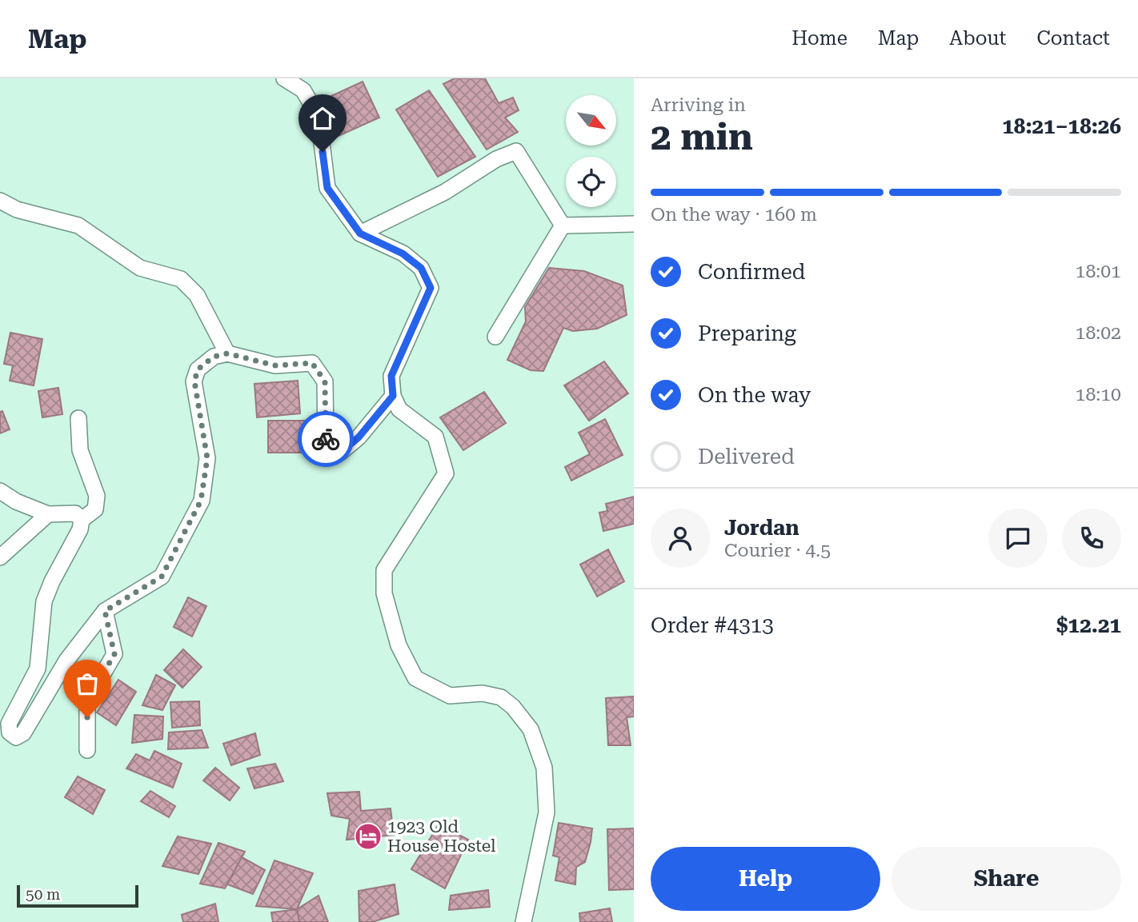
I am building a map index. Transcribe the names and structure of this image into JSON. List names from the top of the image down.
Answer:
{
  "places": {
    "hotel": ["1923 Old House Hostel"]
  },
  "scale_bar": "50 m",
  "north": "bottom right",
  "page": {
    "header": "Map",
    "nav": [
      "Home",
      "Map",
      "About",
      "Contact"
    ],
    "heading": ["2 min", "Arriving in", "18:21–18:26"],
    "panel": [
      "Jordan",
      "Courier · 4.5",
      "Order #4313",
      "$12.21"
    ],
    "bar": "On the way · 160 m",
    "list": [
      ["Confirmed", "18:01"],
      ["Preparing", "18:02"],
      ["On the way", "18:10"],
      "Delivered"
    ],
    "buttons": ["Help", "Share"],
    "scale": "50 m"
  }
}
